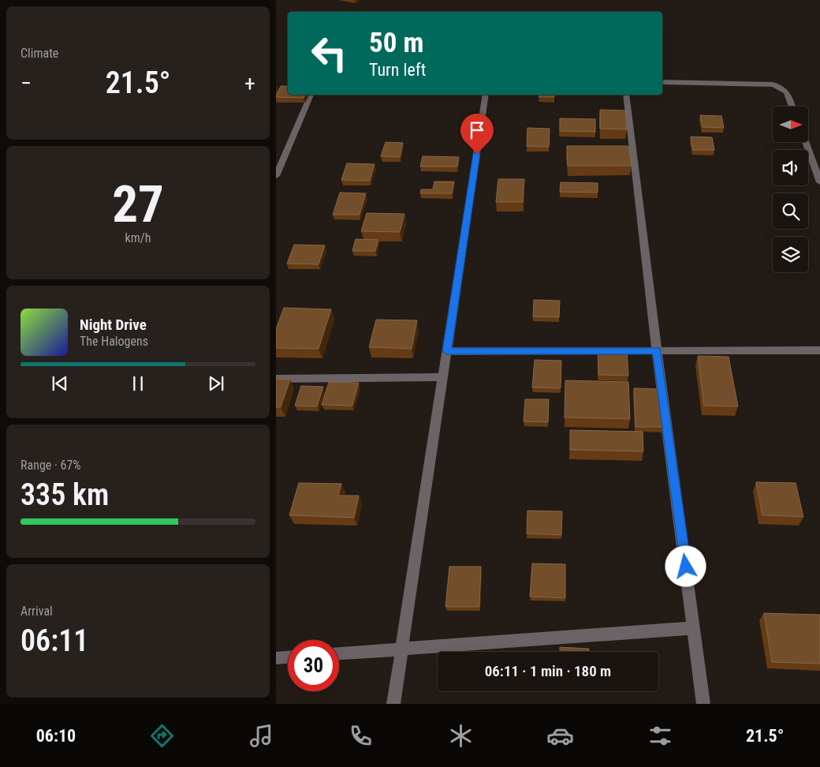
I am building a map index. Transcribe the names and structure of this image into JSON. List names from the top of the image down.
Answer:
{
  "north": "right",
  "page": {
    "tile": [
      "Climate",
      ["27", "km/h"],
      ["Range · 67%", "335 km"],
      ["Arrival", "06:11"]
    ],
    "turn": ["50 m", "Turn left"],
    "heat": ["−", "21.5°", "+"],
    "song": ["Night Drive", "The Halogens"],
    "limit": "30",
    "trip": "06:11 · 1 min · 180 m",
    "tabs": ["06:10", "21.5°"]
  }
}
